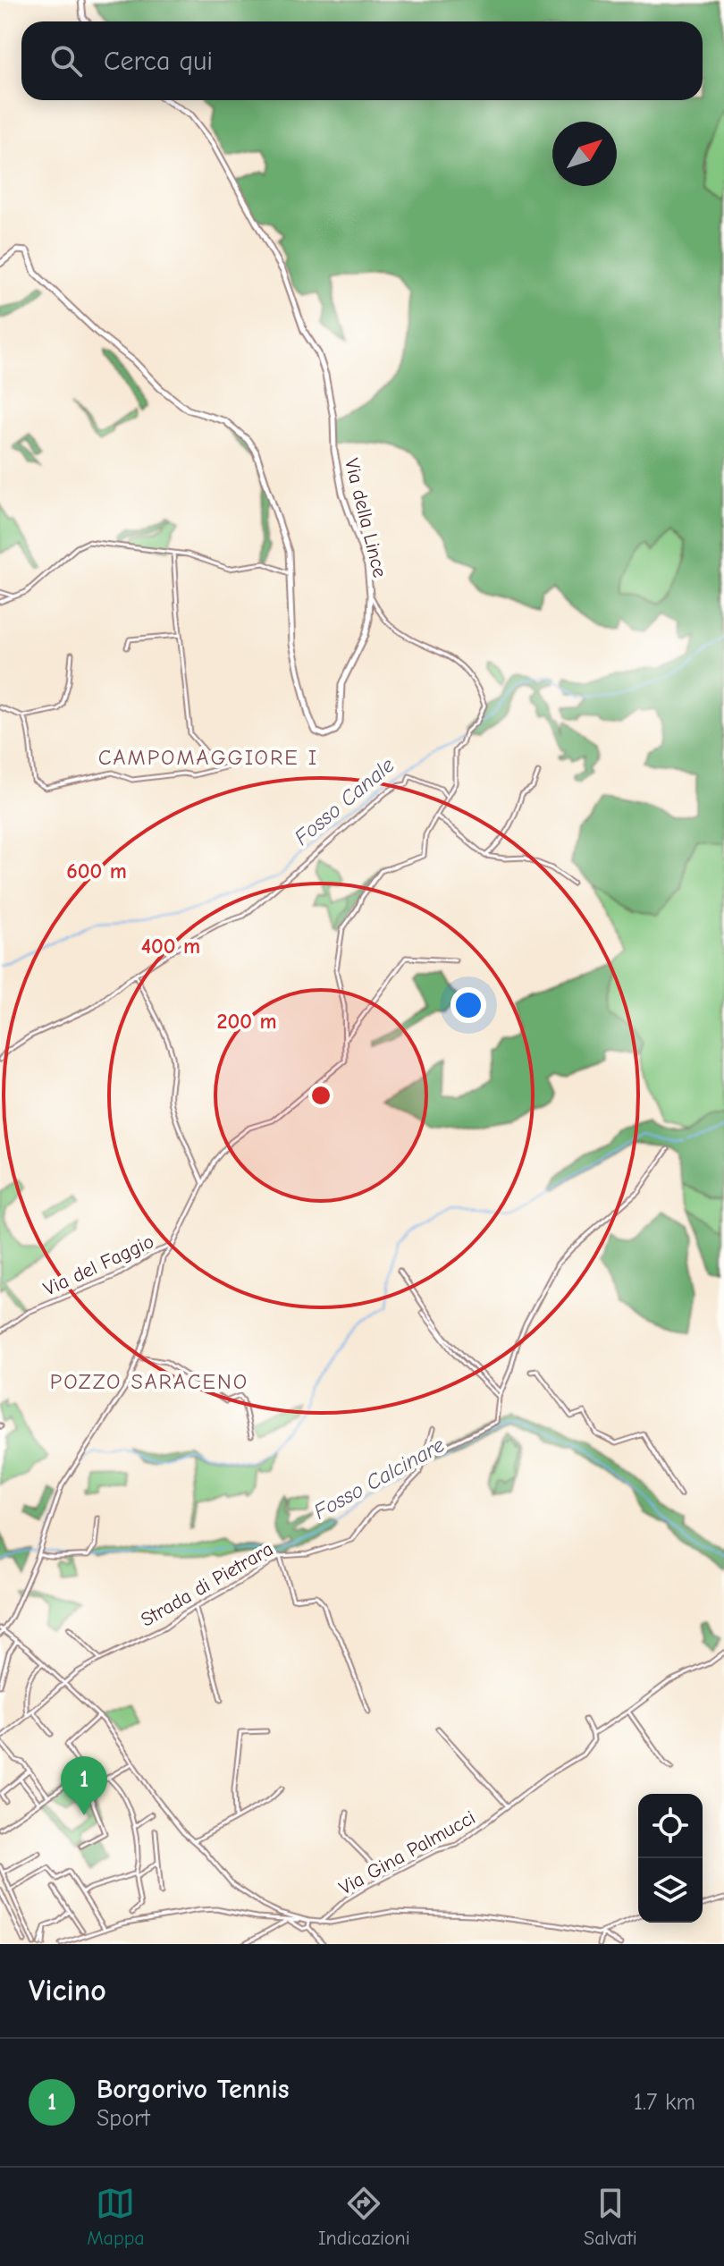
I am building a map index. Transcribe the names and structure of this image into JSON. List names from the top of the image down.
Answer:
{
  "streets": {
    "street": [
      "Via della Lince",
      "Via del Faggio",
      "Strada di Pietrara",
      "Via Gina Palmucci"
    ]
  },
  "districts": ["CAMPOMAGGIORE I", "POZZO SARACENO"],
  "water": ["Fosso Canale", "Fosso Calcinare"],
  "north": "top right",
  "page": {
    "search": "Cerca qui",
    "pins": "1",
    "heading": "Vicino",
    "list": [
      {
        "mark": "1",
        "name": "Borgorivo Tennis",
        "note": "Sport",
        "value": "1.7 km"
      }
    ],
    "nav": ["Mappa", "Indicazioni", "Salvati"]
  },
  "rings": ["600 m", "400 m", "200 m"]
}
